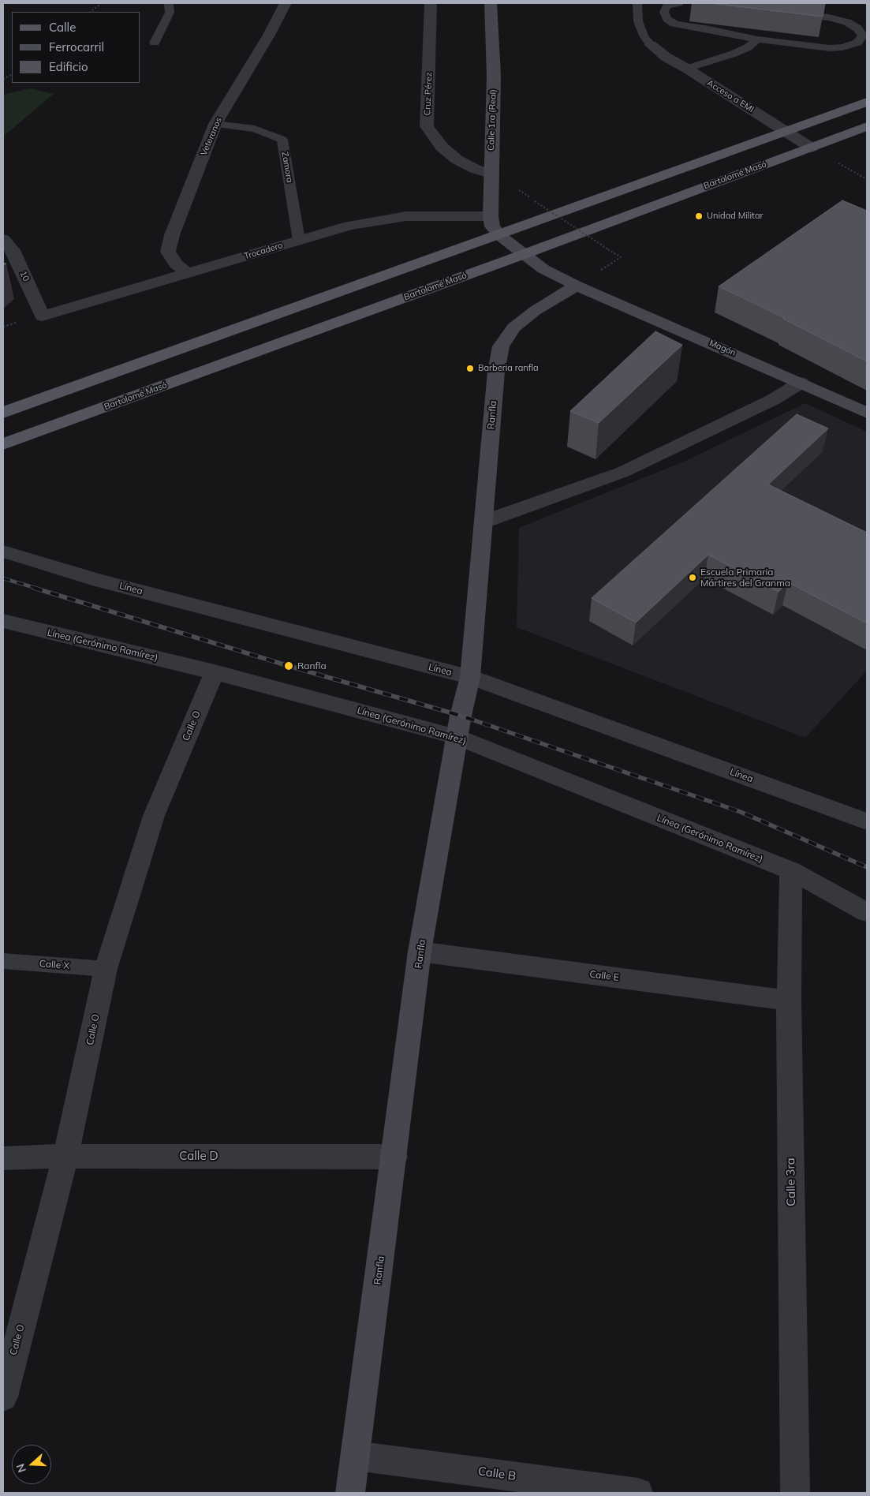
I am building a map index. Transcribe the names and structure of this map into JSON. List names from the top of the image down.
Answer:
{
  "streets": {
    "main road": ["Bartolomé Masó"],
    "street": [
      "Cruz Pérez",
      "Acceso a EMI",
      "Calle 1ra (Real)",
      "Veteranos",
      "Trocadero",
      "10",
      "Magón",
      "Ranfla",
      "Línea",
      "Línea (Gerónimo Ramírez)",
      "Calle O",
      "Calle E",
      "Calle D",
      "Calle 3ra",
      "Calle B"
    ],
    "lane": ["Zamora", "Calle X"]
  },
  "crossings": [
    ["Cruz Pérez", "Calle 1ra (Real)"],
    ["Acceso a EMI", "Bartolomé Masó"],
    ["Calle 1ra (Real)", "Trocadero"],
    ["Veteranos", "Zamora"],
    ["Veteranos", "Trocadero"],
    ["Zamora", "Trocadero"],
    ["Trocadero", "10"],
    ["Magón", "Ranfla"],
    ["Ranfla", "Línea"],
    ["Ranfla", "Línea (Gerónimo Ramírez)"],
    ["Ranfla", "Calle E"],
    ["Ranfla", "Calle D"],
    ["Ranfla", "Calle B"],
    ["Línea (Gerónimo Ramírez)", "Calle O"],
    ["Línea (Gerónimo Ramírez)", "Calle 3ra"],
    ["Calle O", "Calle X"],
    ["Calle O", "Calle D"],
    ["Calle E", "Calle 3ra"]
  ],
  "places": [
    "Unidad Militar",
    "Barberia ranfla",
    "Escuela Primaria Mártires del Granma",
    "Ranfla"
  ],
  "legend": ["Calle", "Ferrocarril", "Edificio"],
  "north": "left"
}
